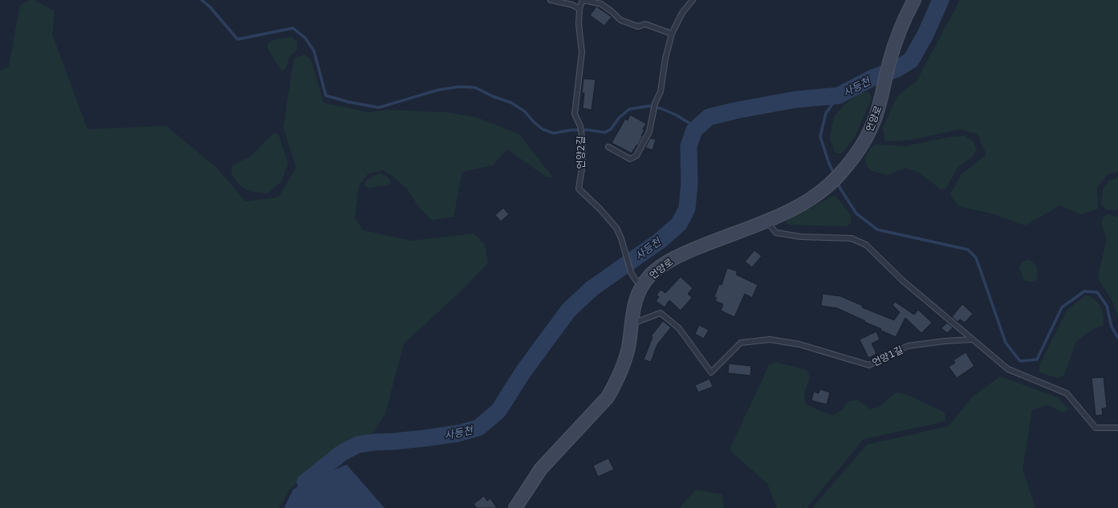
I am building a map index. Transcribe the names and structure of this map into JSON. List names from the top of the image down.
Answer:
{
  "streets": {
    "street": ["언양로"],
    "lane": ["언양2길", "언양1길"]
  },
  "crossings": [
    ["언양로", "언양2길"],
    ["언양로", "언양1길"]
  ],
  "water": ["사등천"]
}
